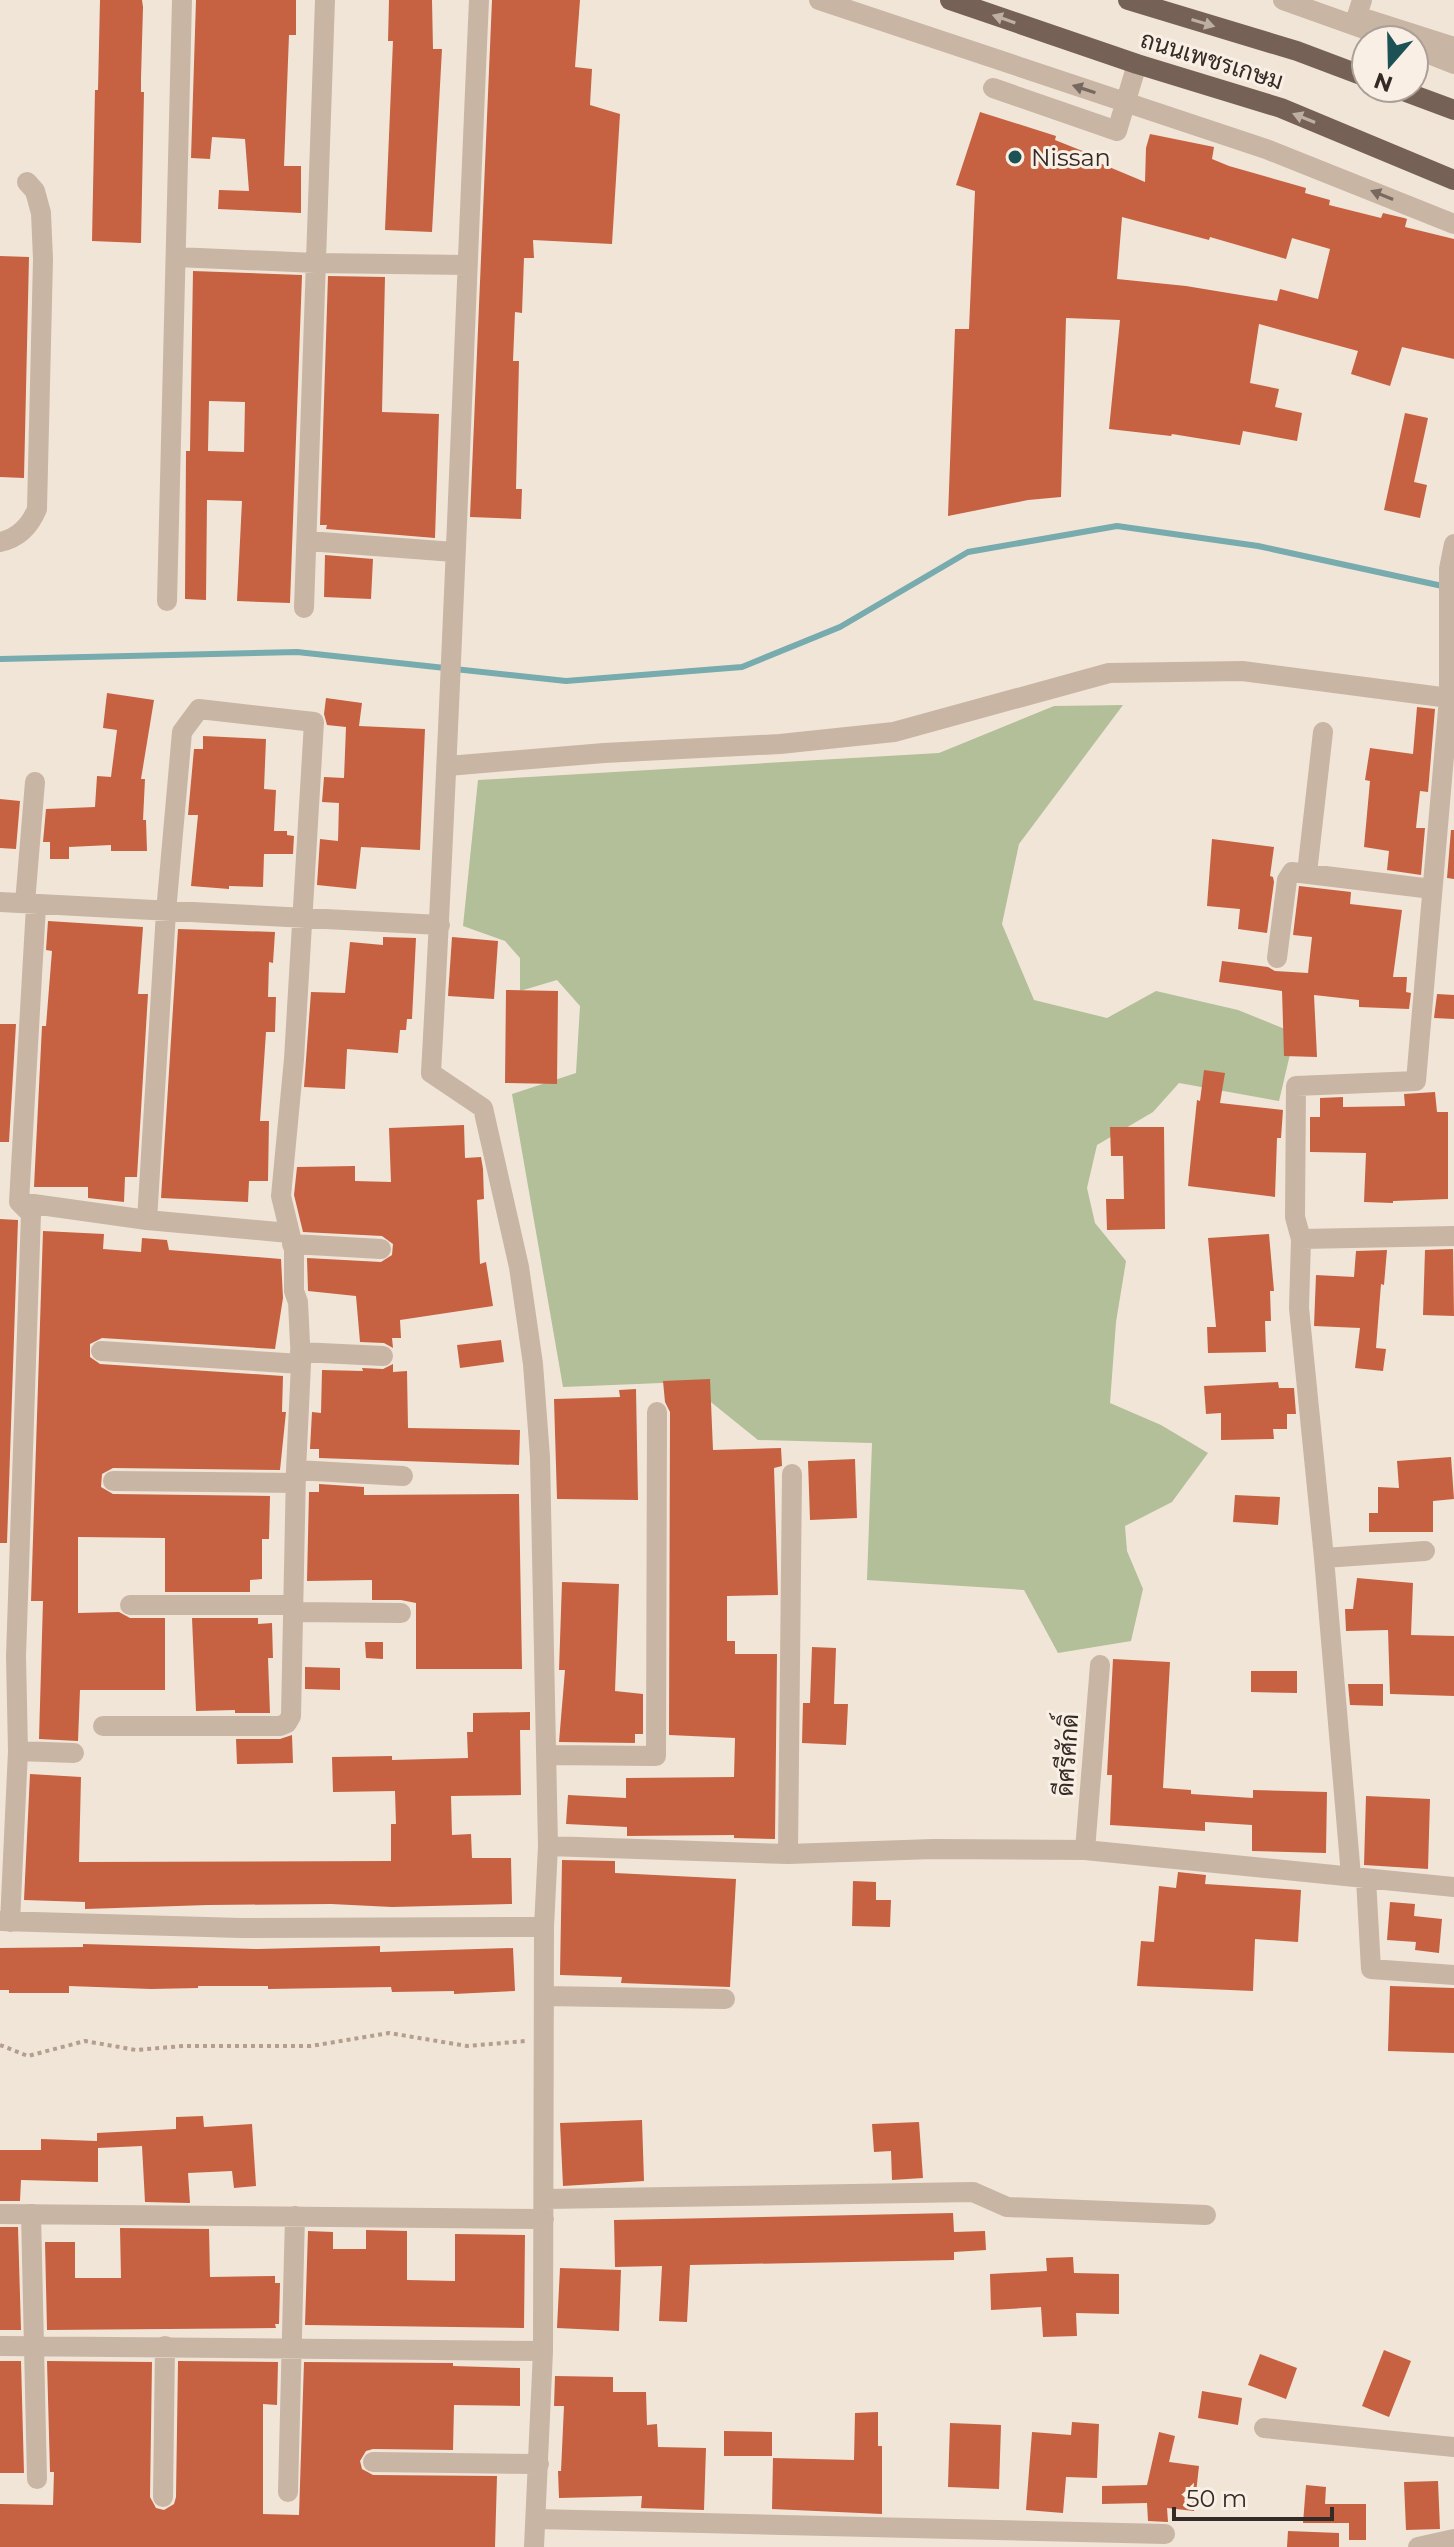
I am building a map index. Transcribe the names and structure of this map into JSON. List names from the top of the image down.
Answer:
{
  "streets": {
    "main road": ["ถนนเพชรเกษม"],
    "street": ["ดีศรีศักดิ์"]
  },
  "places": ["Nissan"],
  "scale_bar": "50 m",
  "north": "bottom"
}
